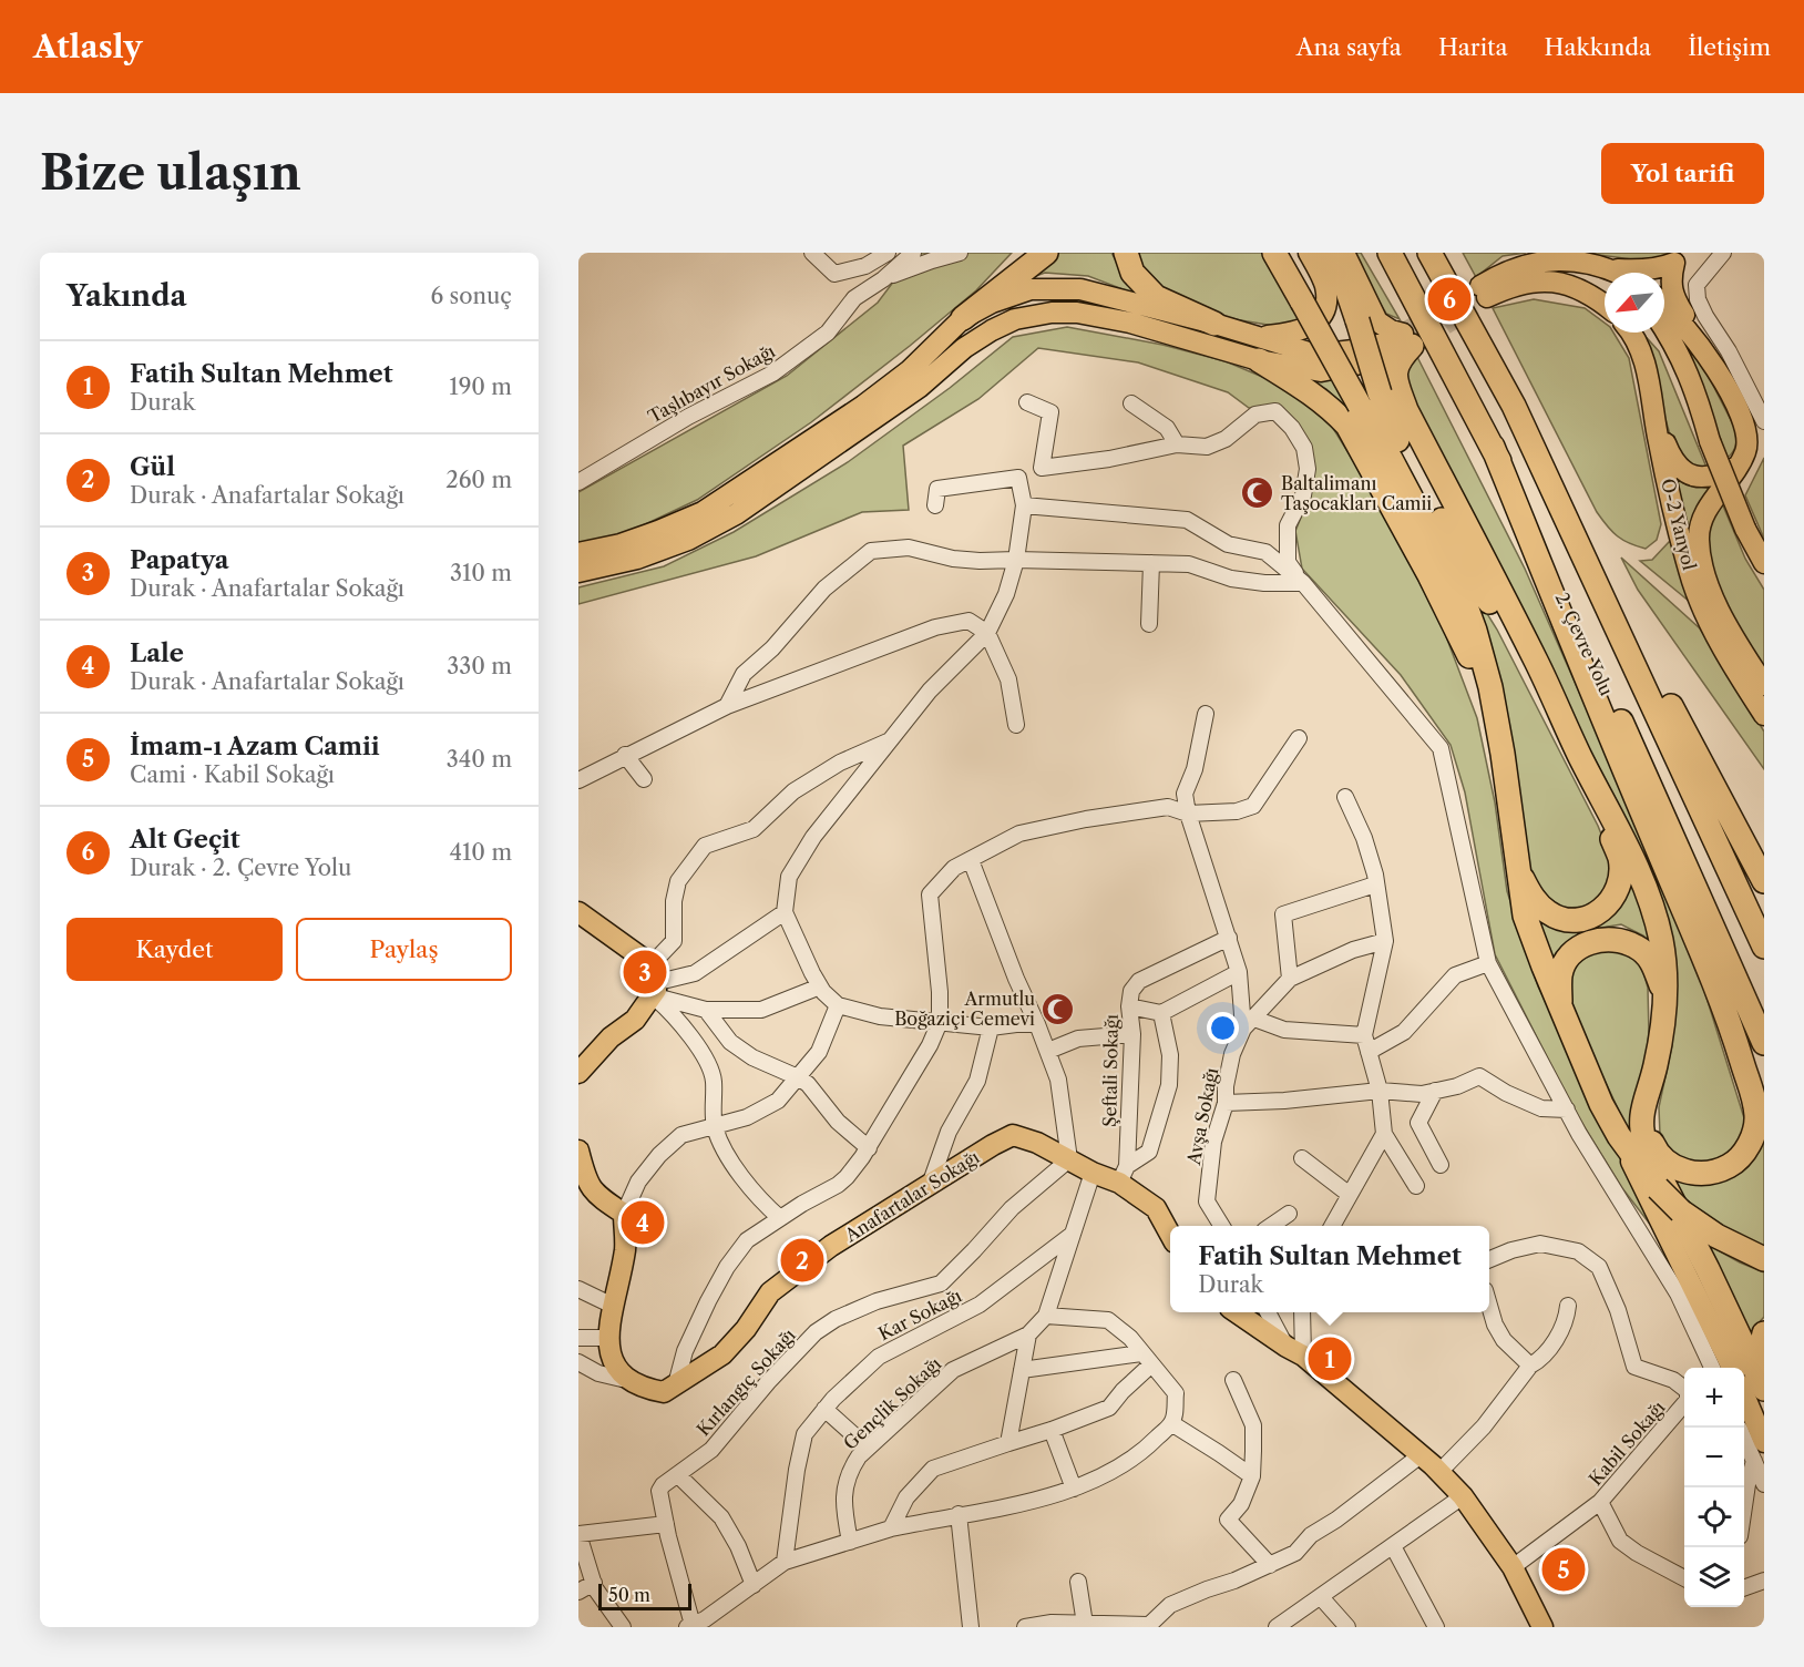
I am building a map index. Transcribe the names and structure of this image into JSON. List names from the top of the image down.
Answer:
{
  "streets": {
    "highway": ["2. Çevre Yolu"],
    "main road": ["O-2 Yanyol", "Anafartalar Sokağı"],
    "street": [
      "Taşlıbayır Sokağı",
      "Şeftali Sokağı",
      "Avşa Sokağı",
      "Kar Sokağı",
      "Kırlangıç Sokağı",
      "Gençlik Sokağı",
      "Kabil Sokağı"
    ]
  },
  "crossings": [
    ["Şeftali Sokağı", "Avşa Sokağı"],
    ["Anafartalar Sokağı", "Kırlangıç Sokağı"]
  ],
  "places": {
    "mosque": ["Baltalimanı Taşocakları Camii", "Armutlu Boğaziçi Cemevi"]
  },
  "scale_bar": "50 m",
  "north": "bottom left",
  "page": {
    "header": "Atlasly",
    "nav": [
      "Ana sayfa",
      "Harita",
      "Hakkında",
      "İletişim"
    ],
    "buttons": [
      "Yol tarifi",
      ["Kaydet", "Paylaş"]
    ],
    "title": "Bize ulaşın",
    "heading": ["Yakında", "6 sonuç"],
    "pins": [
      "6",
      "3",
      "4",
      "2",
      "1",
      "5"
    ],
    "list": [
      {
        "mark": "1",
        "name": "Fatih Sultan Mehmet",
        "note": "Durak",
        "value": "190 m"
      },
      {
        "mark": "2",
        "name": "Gül",
        "note": "Durak · Anafartalar Sokağı",
        "value": "260 m"
      },
      {
        "mark": "3",
        "name": "Papatya",
        "note": "Durak · Anafartalar Sokağı",
        "value": "310 m"
      },
      {
        "mark": "4",
        "name": "Lale",
        "note": "Durak · Anafartalar Sokağı",
        "value": "330 m"
      },
      {
        "mark": "5",
        "name": "İmam-ı Azam Camii",
        "note": "Cami · Kabil Sokağı",
        "value": "340 m"
      },
      {
        "mark": "6",
        "name": "Alt Geçit",
        "note": "Durak · 2. Çevre Yolu",
        "value": "410 m"
      }
    ],
    "popup": ["Fatih Sultan Mehmet", "Durak"],
    "map_buttons": ["+", "−"],
    "scale": "50 m"
  }
}
